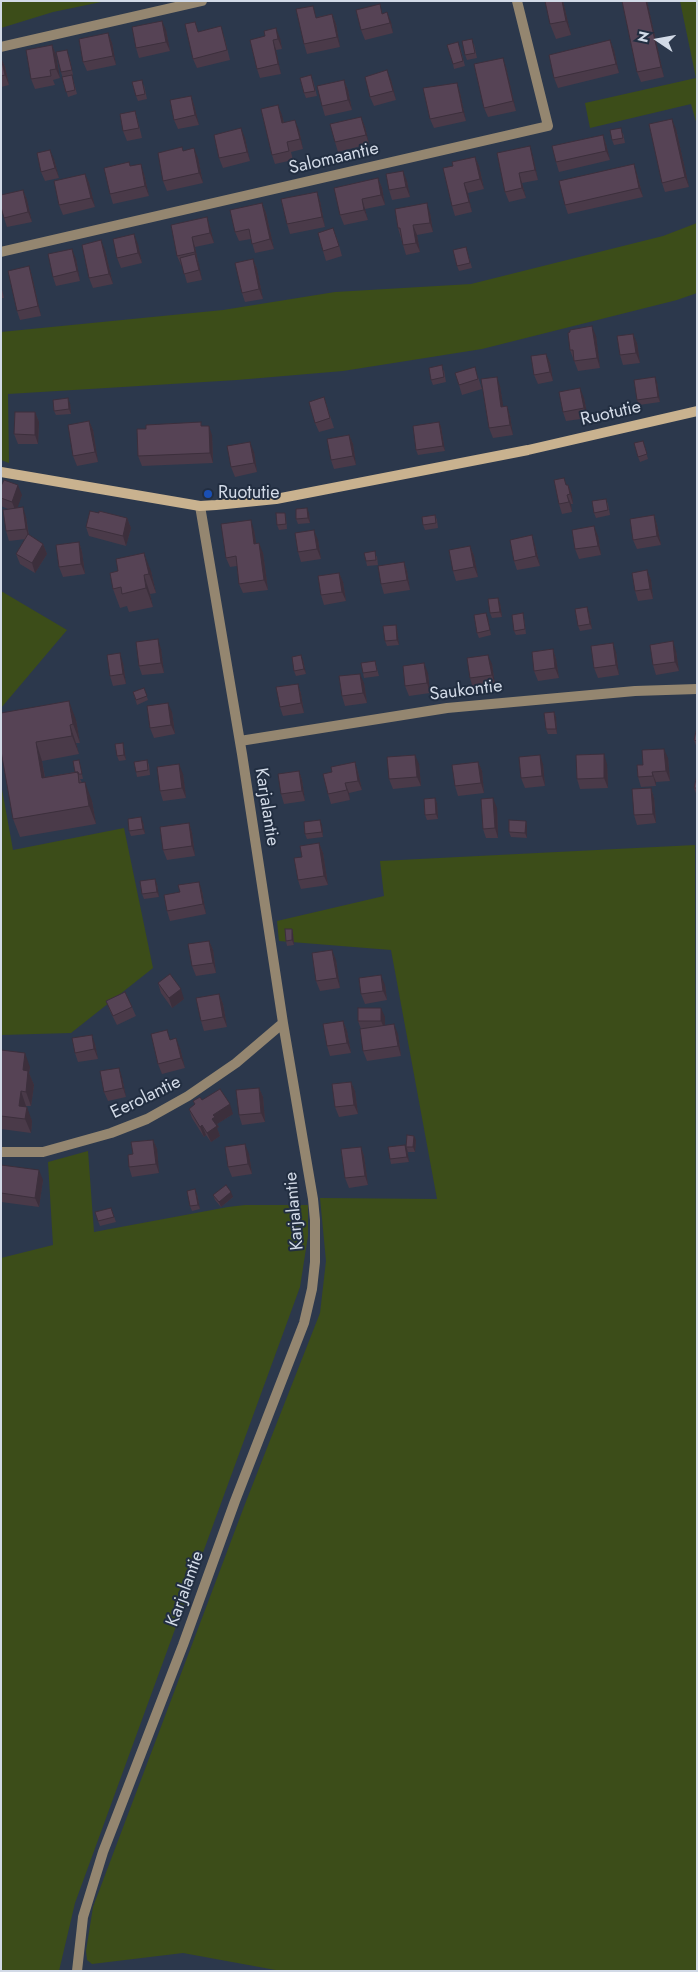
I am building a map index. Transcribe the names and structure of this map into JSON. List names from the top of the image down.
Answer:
{
  "streets": {
    "street": [
      "Salomaantie",
      "Ruotutie",
      "Saukontie",
      "Karjalantie",
      "Eerolantie"
    ]
  },
  "crossings": [
    ["Ruotutie", "Karjalantie"],
    ["Saukontie", "Karjalantie"],
    ["Karjalantie", "Eerolantie"]
  ],
  "places": ["Ruotutie"],
  "north": "left"
}
